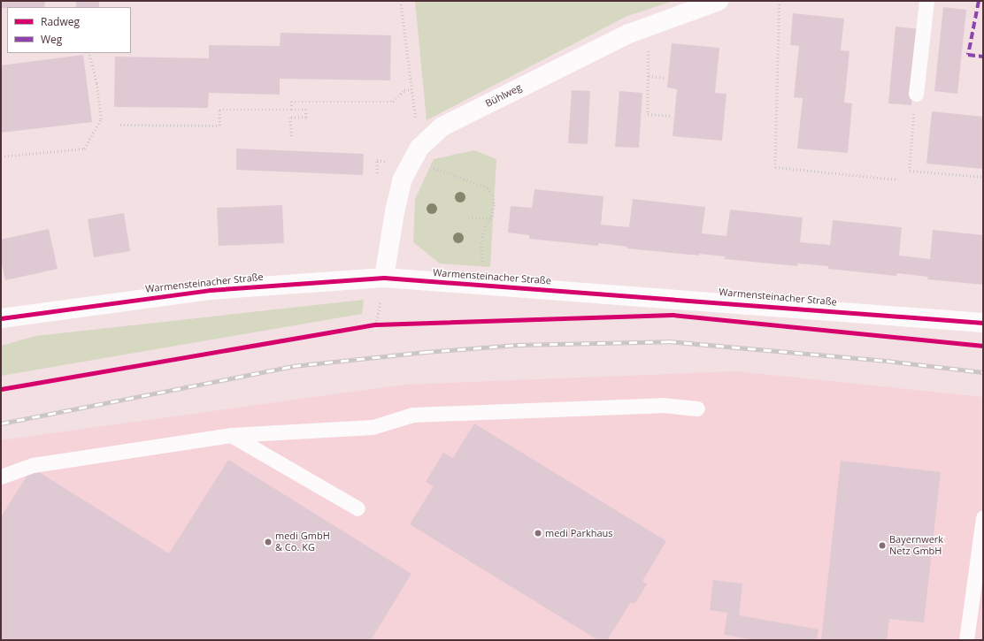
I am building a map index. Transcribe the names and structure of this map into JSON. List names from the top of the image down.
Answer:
{
  "streets": {
    "street": ["Bühlweg", "Warmensteinacher Straße"]
  },
  "crossings": [
    ["Bühlweg", "Warmensteinacher Straße"]
  ],
  "places": ["medi Parkhaus", "medi GmbH & Co. KG", "Bayernwerk Netz GmbH"],
  "legend": ["Radweg", "Weg"]
}
